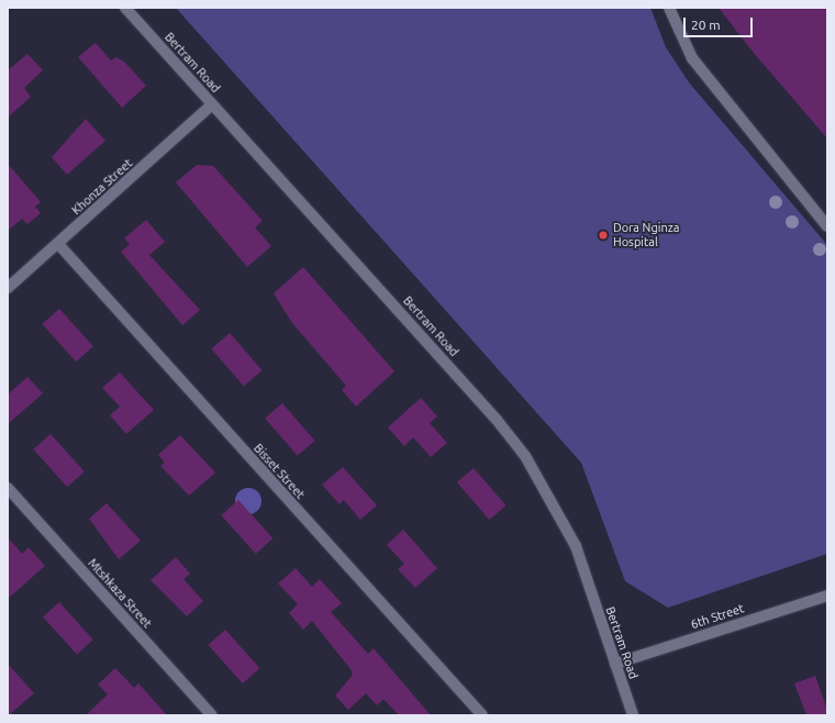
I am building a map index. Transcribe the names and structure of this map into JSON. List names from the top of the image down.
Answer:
{
  "streets": {
    "street": [
      "Bertram Road",
      "Khonza Street",
      "Bisset Street",
      "Mtshkaza Street",
      "6th Street"
    ]
  },
  "crossings": [
    ["Bertram Road", "Khonza Street"],
    ["Bertram Road", "6th Street"],
    ["Khonza Street", "Bisset Street"]
  ],
  "places": ["Dora Nginza Hospital"],
  "scale_bar": "20 m"
}
